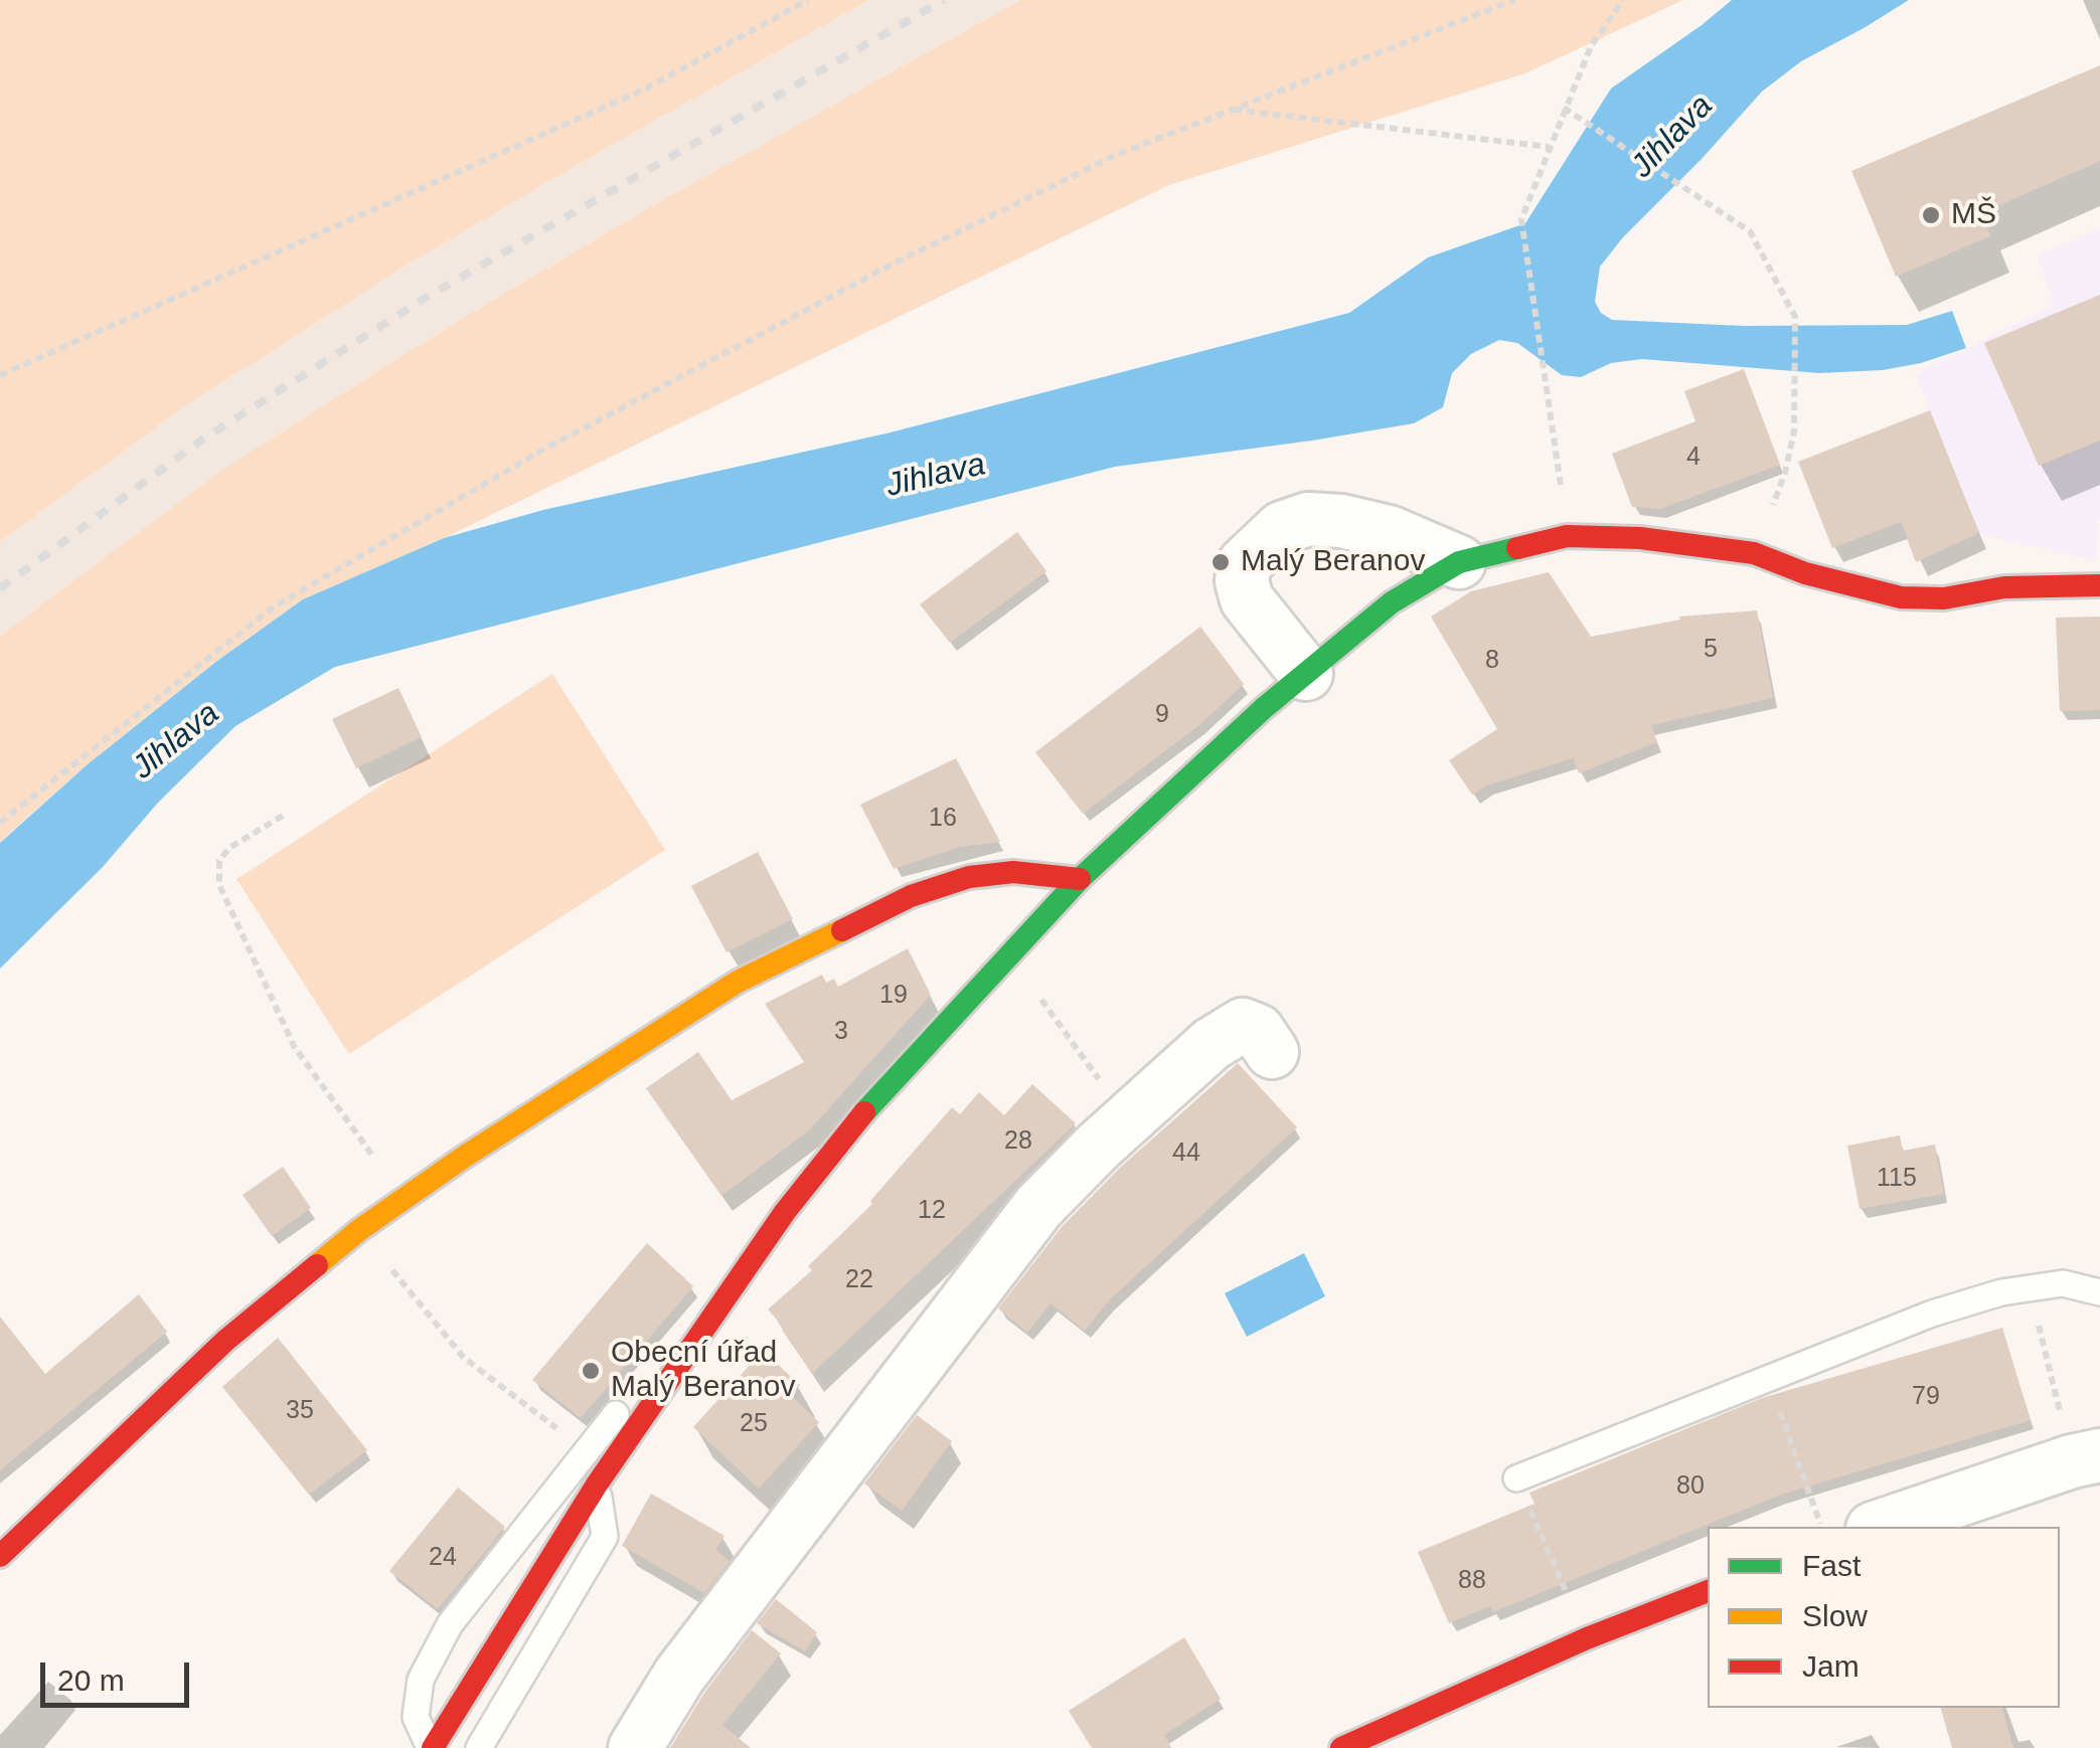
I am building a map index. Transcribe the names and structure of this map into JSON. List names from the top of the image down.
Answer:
{
  "water": ["Jihlava"],
  "places": ["MŠ", "Malý Beranov", "Obecní úřad Malý Beranov"],
  "house_numbers": [
    "4",
    "5",
    "8",
    "9",
    "16",
    "19",
    "3",
    "28",
    "44",
    "115",
    "12",
    "22",
    "79",
    "35",
    "25",
    "80",
    "24",
    "88"
  ],
  "legend": ["Fast", "Slow", "Jam"],
  "scale_bar": "20 m"
}
